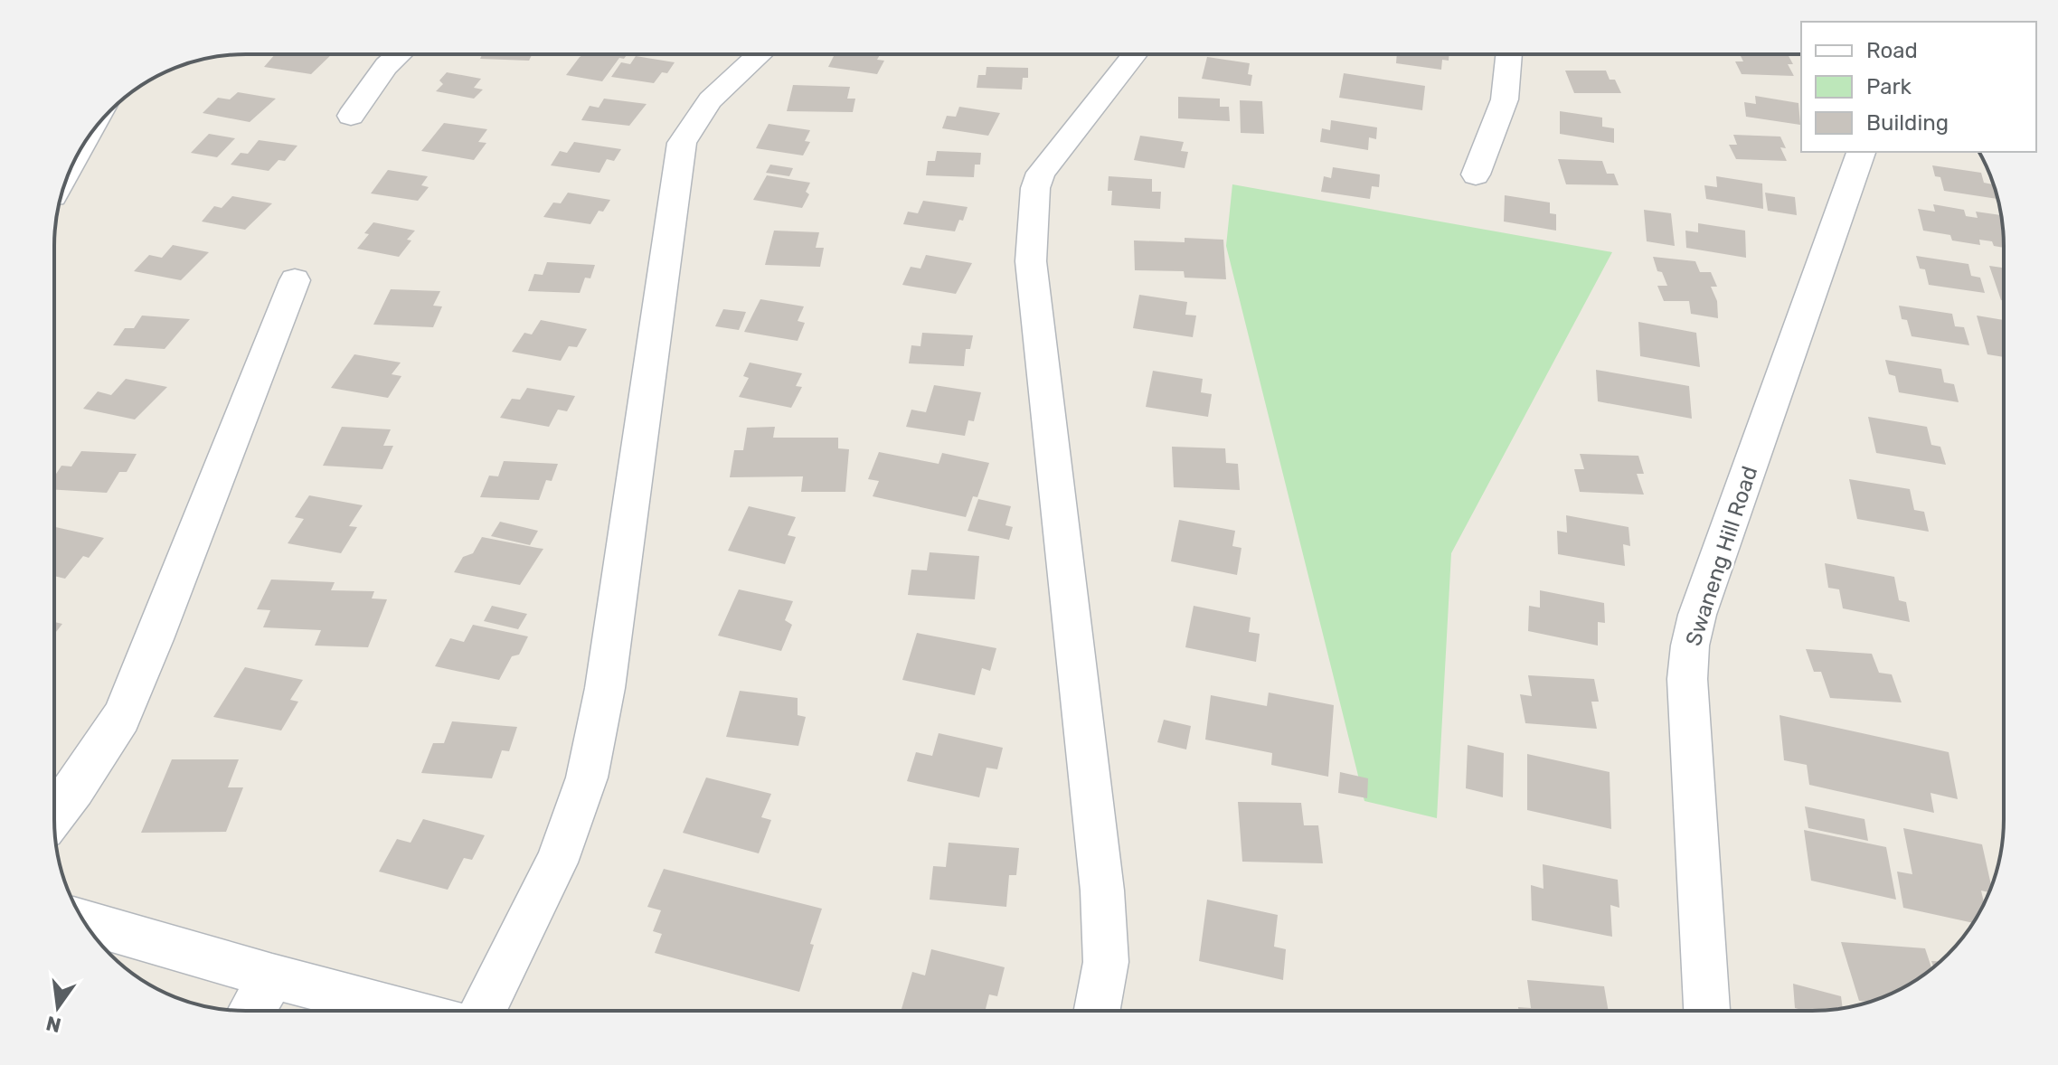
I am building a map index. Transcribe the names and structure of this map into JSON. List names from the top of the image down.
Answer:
{
  "streets": {
    "street": ["Swaneng Hill Road"]
  },
  "legend": ["Road", "Park", "Building"],
  "north": "bottom"
}
